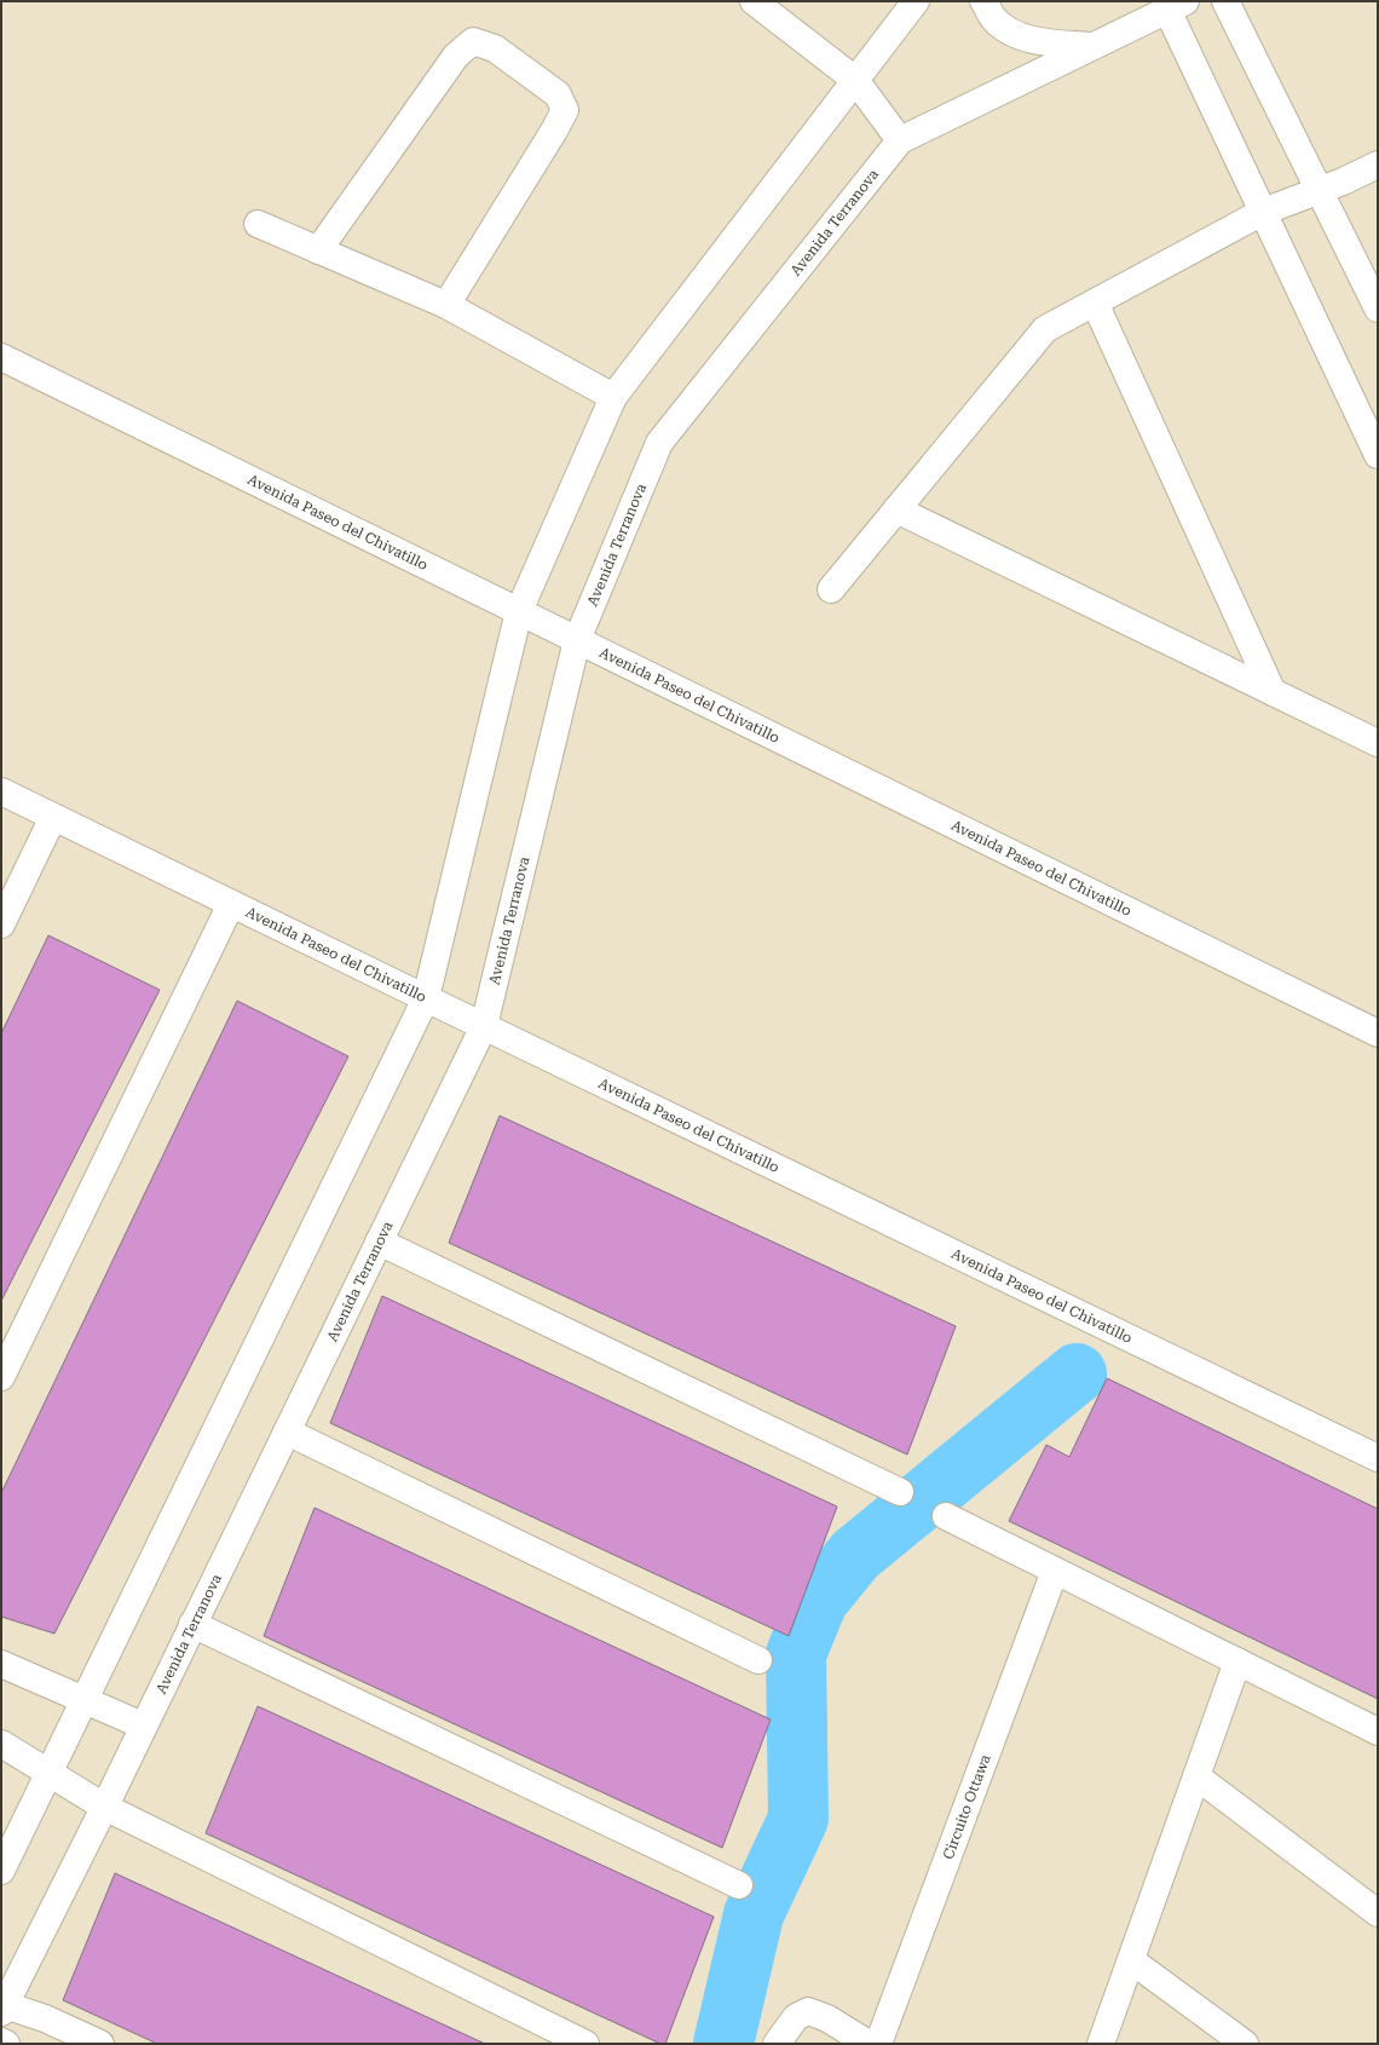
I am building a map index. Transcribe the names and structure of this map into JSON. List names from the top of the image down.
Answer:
{
  "streets": {
    "street": ["Avenida Terranova", "Avenida Paseo del Chivatillo", "Circuito Ottawa"]
  },
  "crossings": [
    ["Avenida Terranova", "Avenida Paseo del Chivatillo"]
  ]
}
